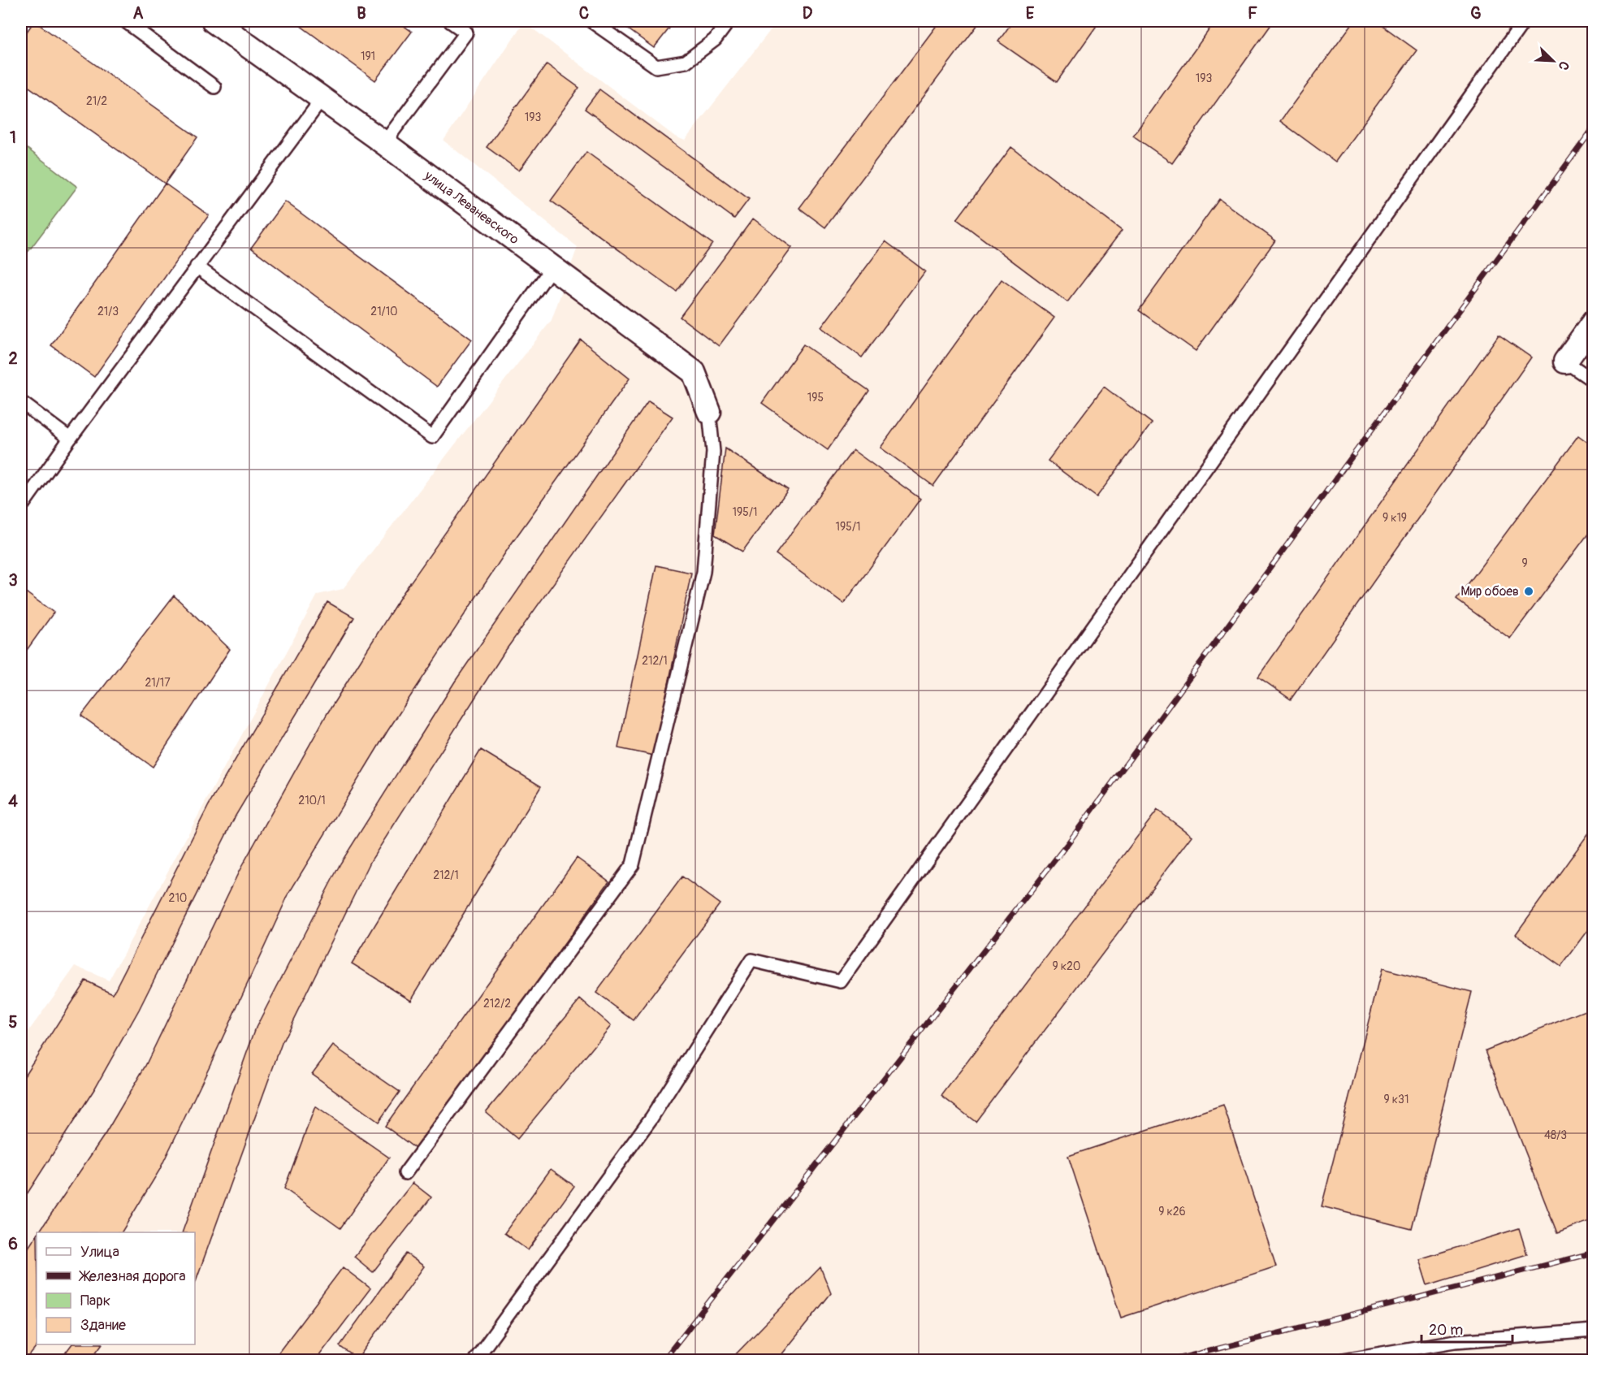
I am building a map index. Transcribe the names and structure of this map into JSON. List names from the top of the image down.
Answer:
{
  "streets": {
    "street": ["улица Леваневского"]
  },
  "places": ["Мир обоев"],
  "house_numbers": [
    "191",
    "193",
    "21/2",
    "193",
    "21/3",
    "21/10",
    "195",
    "195/1",
    "9 к19",
    "195/1",
    "9",
    "212/1",
    "21/17",
    "210/1",
    "212/1",
    "210",
    "9 к20",
    "212/2",
    "9 к31",
    "48/3",
    "9 к26"
  ],
  "legend": [
    "Улица",
    "Железная дорога",
    "Парк",
    "Здание"
  ],
  "scale_bar": "20 m",
  "north": "bottom right",
  "grid": {
    "columns": [
      "A",
      "B",
      "C",
      "D",
      "E",
      "F",
      "G"
    ],
    "rows": [
      "1",
      "2",
      "3",
      "4",
      "5",
      "6"
    ]
  }
}
